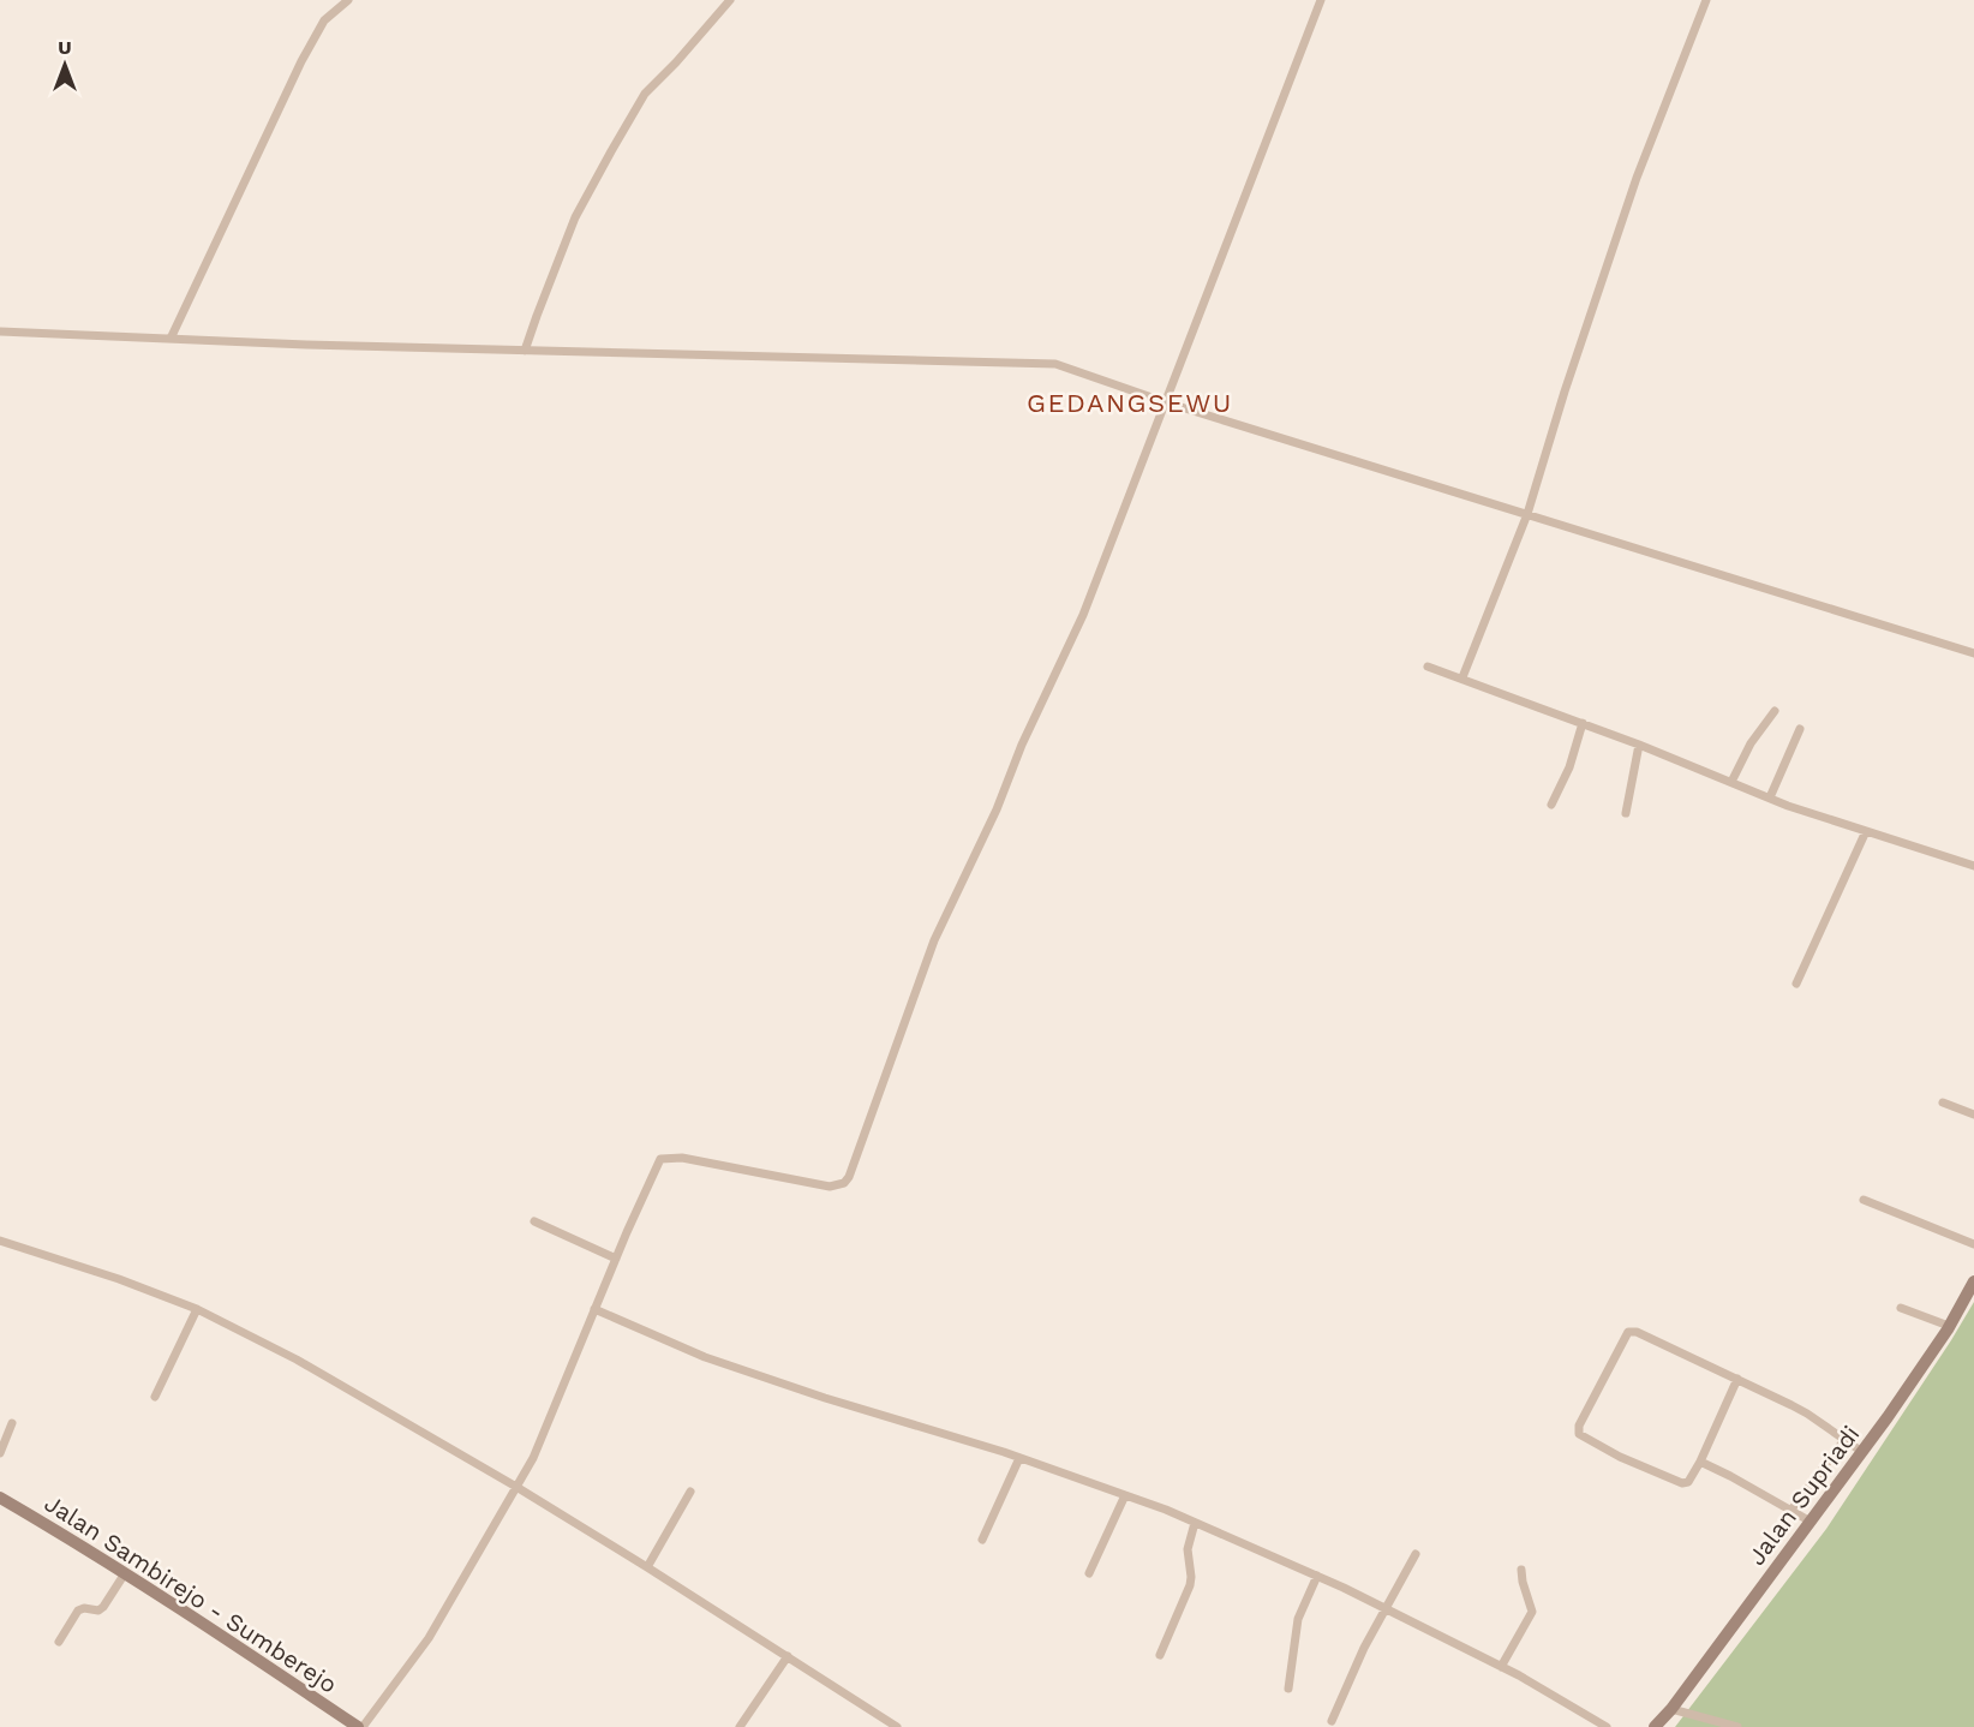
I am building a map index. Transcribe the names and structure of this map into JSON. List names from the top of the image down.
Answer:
{
  "streets": {
    "main road": ["Jalan Supriadi", "Jalan Sambirejo - Sumberejo"]
  },
  "districts": ["GEDANGSEWU"],
  "north": "top"
}
